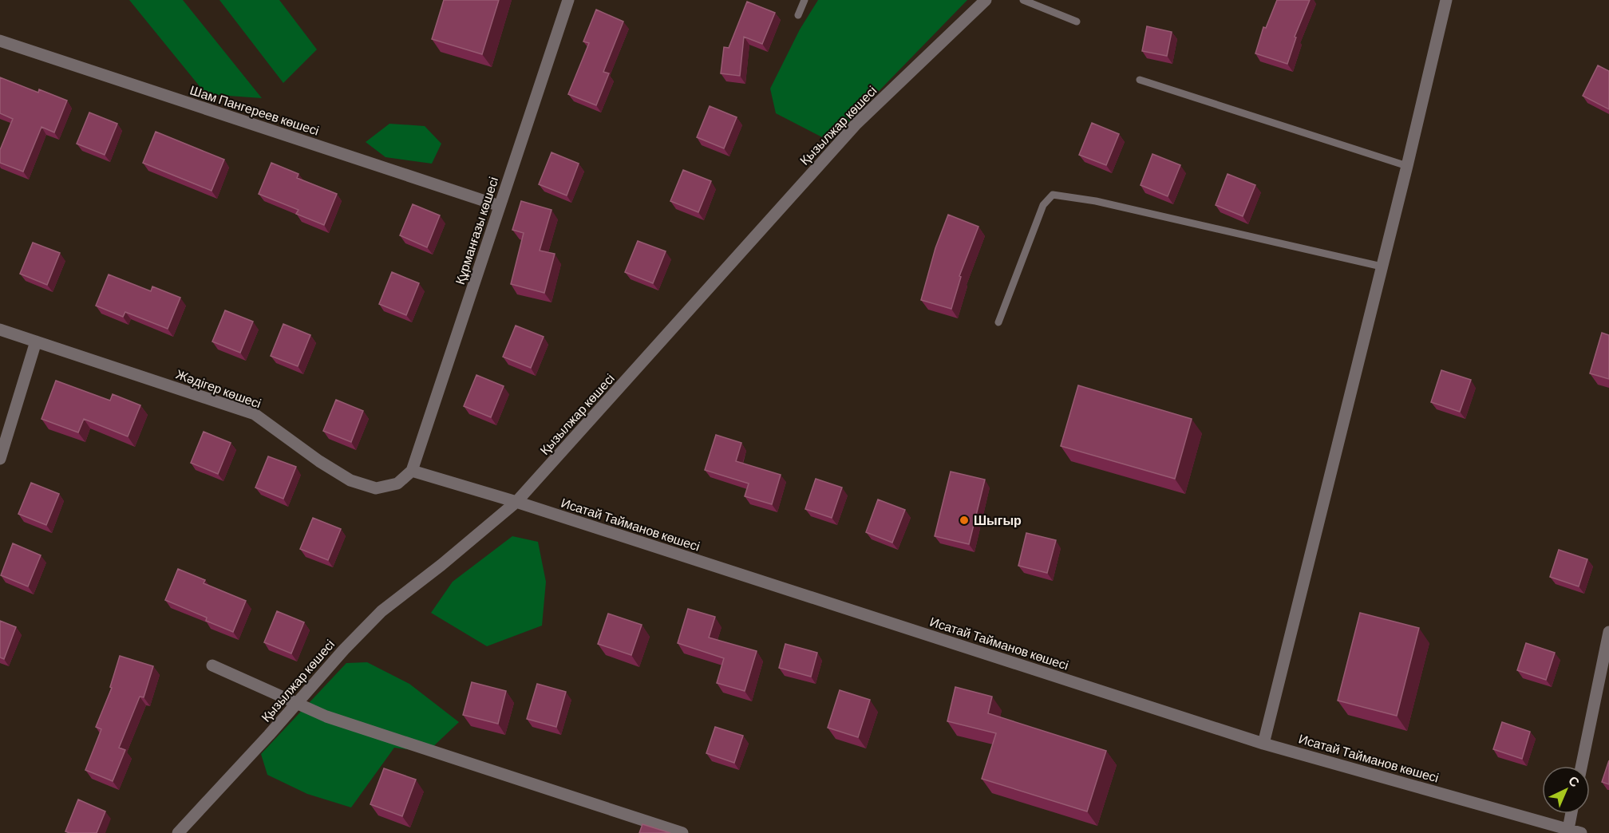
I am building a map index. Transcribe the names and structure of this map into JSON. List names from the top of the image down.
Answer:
{
  "streets": {
    "street": [
      "Шам Пангереев көшесі",
      "Қызылжар көшесі",
      "Құрманғазы көшесі",
      "Жәдігер көшесі",
      "Исатай Тайманов көшесі"
    ]
  },
  "crossings": [
    ["Шам Пангереев көшесі", "Құрманғазы көшесі"],
    ["Қызылжар көшесі", "Исатай Тайманов көшесі"],
    ["Құрманғазы көшесі", "Жәдігер көшесі"],
    ["Құрманғазы көшесі", "Исатай Тайманов көшесі"],
    ["Жәдігер көшесі", "Исатай Тайманов көшесі"]
  ],
  "places": ["Шыгыр"],
  "north": "top right"
}
